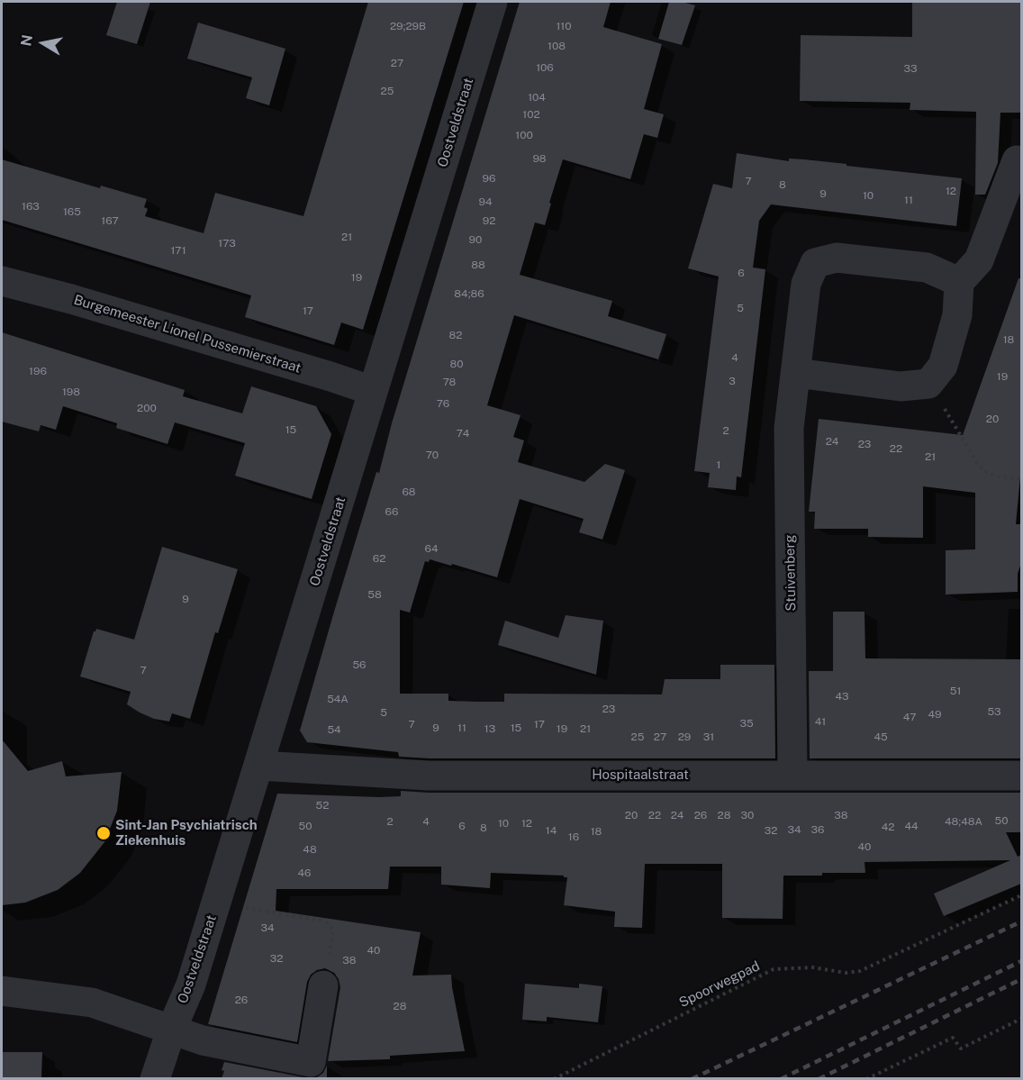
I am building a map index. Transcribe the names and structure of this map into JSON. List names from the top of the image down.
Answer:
{
  "streets": {
    "street": [
      "Oostveldstraat",
      "Burgemeester Lionel Pussemierstraat",
      "Stuivenberg",
      "Hospitaalstraat"
    ],
    "path": ["Spoorwegpad"]
  },
  "crossings": [
    ["Oostveldstraat", "Burgemeester Lionel Pussemierstraat"],
    ["Oostveldstraat", "Hospitaalstraat"],
    ["Stuivenberg", "Hospitaalstraat"]
  ],
  "places": ["Sint-Jan Psychiatrisch Ziekenhuis"],
  "house_numbers": [
    "29;29B",
    "110",
    "108",
    "27",
    "106",
    "33",
    "25",
    "104",
    "102",
    "100",
    "98",
    "96",
    "7",
    "8",
    "12",
    "9",
    "10",
    "11",
    "94",
    "163",
    "165",
    "167",
    "92",
    "21",
    "90",
    "173",
    "171",
    "88",
    "6",
    "19",
    "84;86",
    "5",
    "17",
    "82",
    "18",
    "4",
    "80",
    "196",
    "19",
    "3",
    "78",
    "198",
    "76",
    "200",
    "20",
    "15",
    "2",
    "74",
    "24",
    "23",
    "22",
    "70",
    "21",
    "1",
    "68",
    "66",
    "64",
    "62",
    "58",
    "9",
    "56",
    "7",
    "51",
    "43",
    "54A",
    "23",
    "53",
    "5",
    "49",
    "47",
    "41",
    "35",
    "7",
    "17",
    "9",
    "11",
    "15",
    "13",
    "19",
    "21",
    "54",
    "25",
    "27",
    "29",
    "31",
    "45",
    "52",
    "20",
    "22",
    "24",
    "26",
    "28",
    "30",
    "38",
    "50",
    "2",
    "4",
    "48;48A",
    "10",
    "12",
    "50",
    "6",
    "44",
    "42",
    "8",
    "34",
    "36",
    "14",
    "32",
    "18",
    "16",
    "40",
    "48",
    "46",
    "34",
    "40",
    "32",
    "38",
    "26",
    "28"
  ],
  "north": "left"
}
